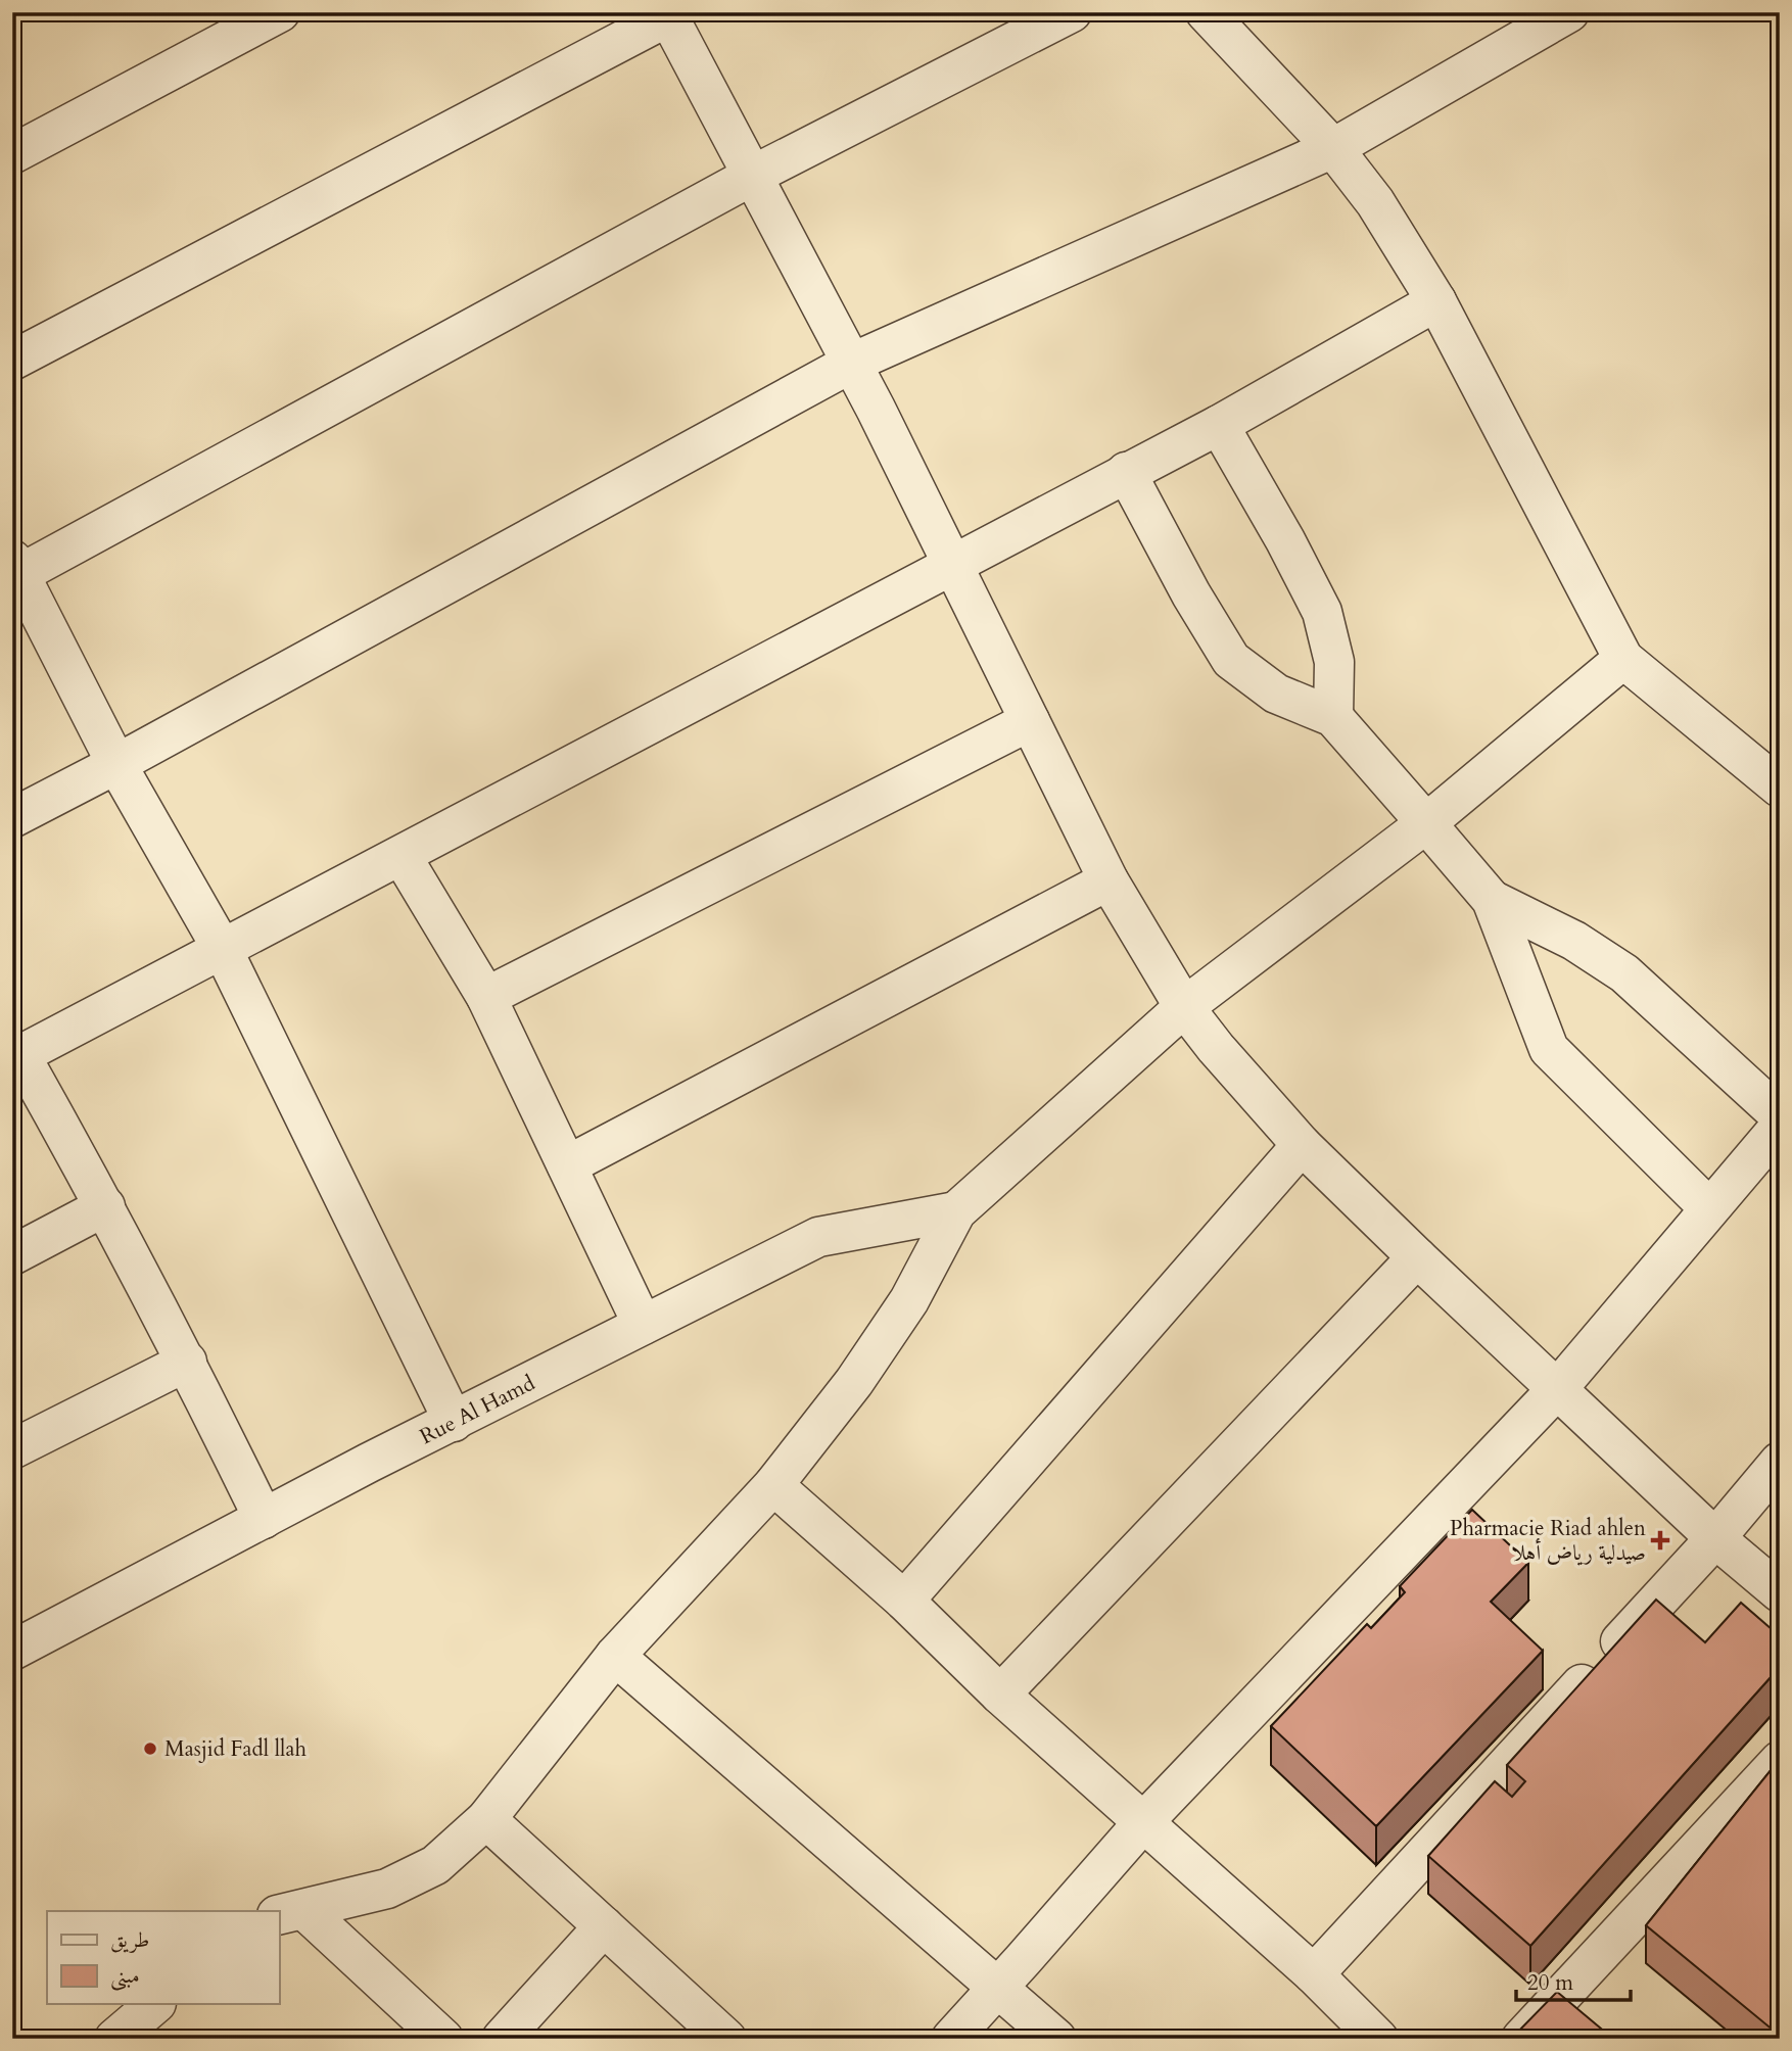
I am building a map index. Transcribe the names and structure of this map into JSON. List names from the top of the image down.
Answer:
{
  "streets": {
    "street": ["Rue Al Hamd"]
  },
  "places": {
    "health": ["Pharmacie Riad ahlen صيدلية رياض أهلا"],
    "other": ["Masjid Fadl llah"]
  },
  "legend": ["طريق", "مبنى"],
  "scale_bar": "20 m"
}
